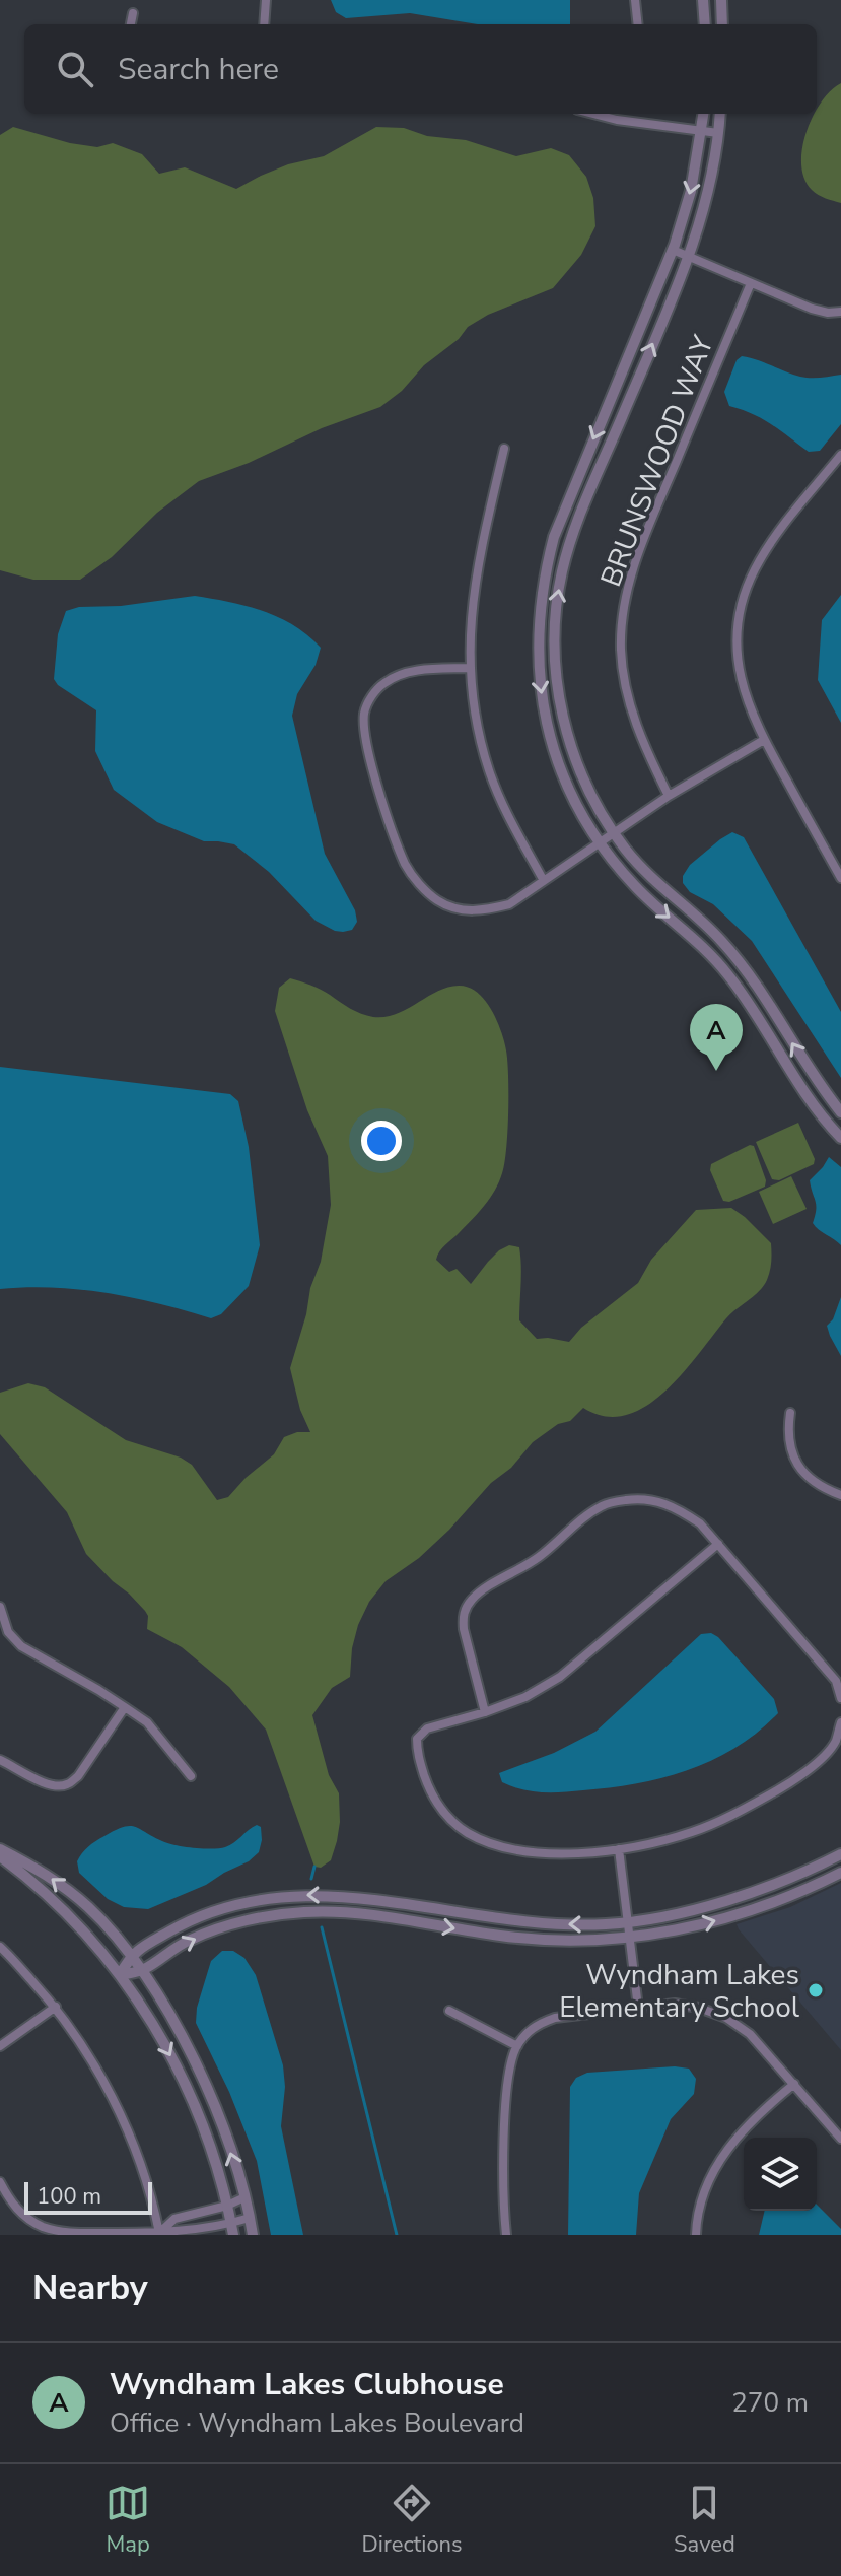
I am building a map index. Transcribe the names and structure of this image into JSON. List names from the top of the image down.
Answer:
{
  "streets": {
    "street": ["BRUNSWOOD WAY"]
  },
  "places": ["Wyndham Lakes Elementary School"],
  "scale_bar": "100 m",
  "page": {
    "search": "Search here",
    "pins": "A",
    "scale": "100 m",
    "heading": "Nearby",
    "list": [
      {
        "mark": "A",
        "name": "Wyndham Lakes Clubhouse",
        "note": "Office · Wyndham Lakes Boulevard",
        "value": "270 m"
      }
    ],
    "nav": ["Map", "Directions", "Saved"]
  }
}
